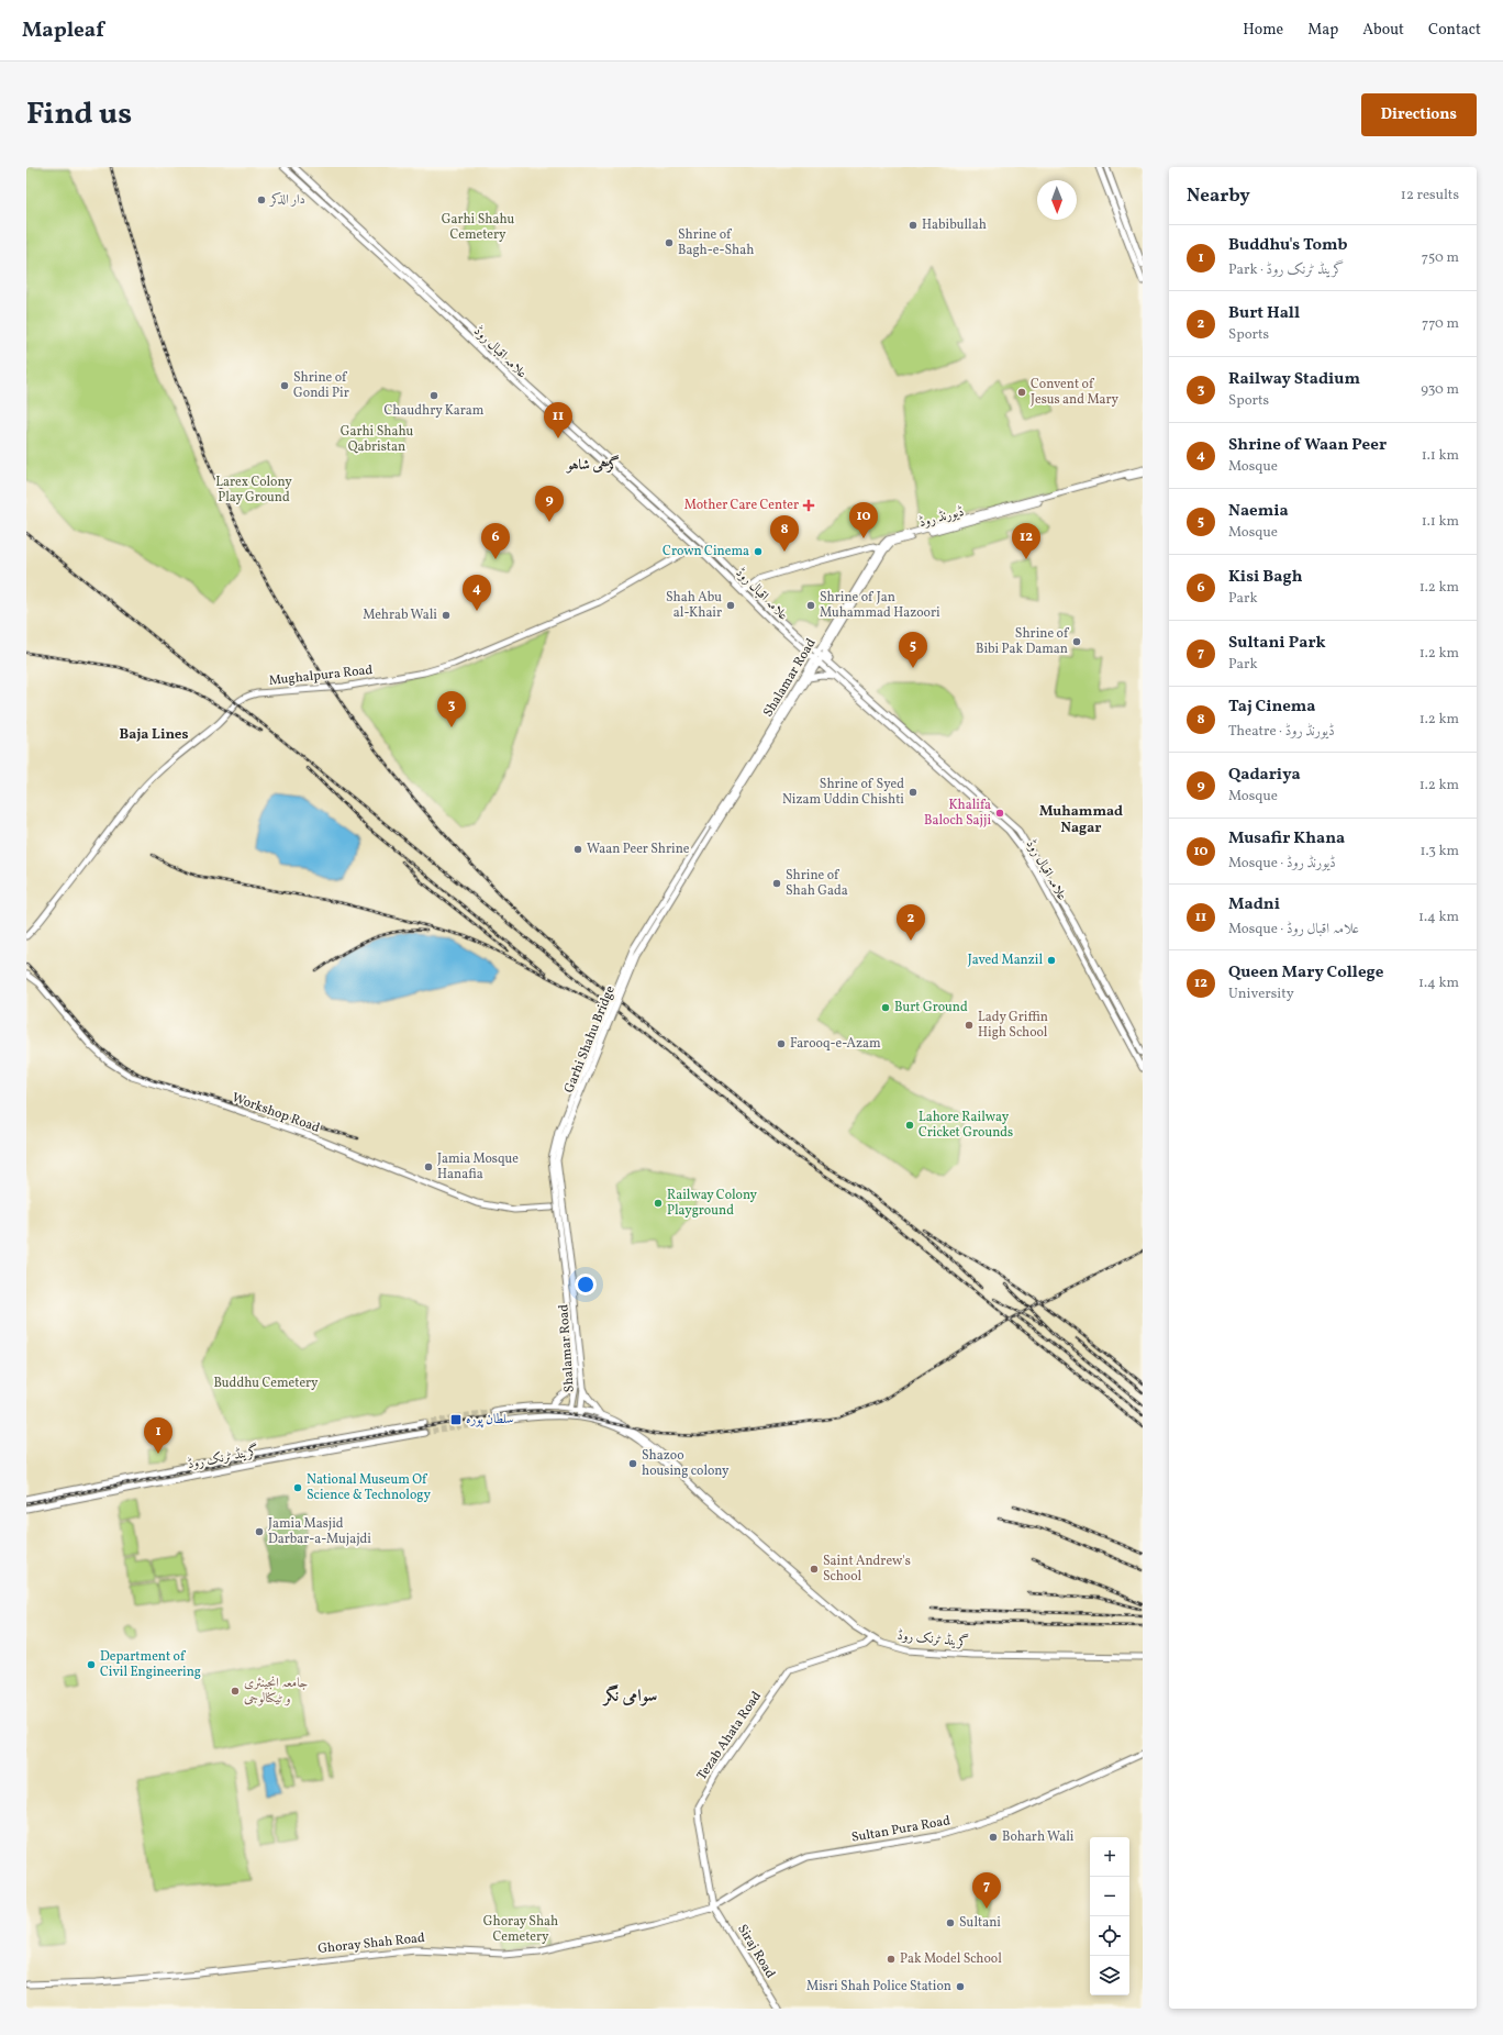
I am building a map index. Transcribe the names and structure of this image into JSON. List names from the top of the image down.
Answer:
{
  "streets": {
    "main road": [
      "علامہ اقبال روڈ",
      "ڈیورنڈ روڈ",
      "Mughalpura Road",
      "Shalamar Road",
      "Garhi Shahu Bridge",
      "Workshop Road",
      "گرینڈ ٹرنک روڈ",
      "Tezab Ahata Road",
      "Sultan Pura Road",
      "Ghoray Shah Road",
      "Siraj Road"
    ]
  },
  "crossings": [
    ["علامہ اقبال روڈ", "ڈیورنڈ روڈ"],
    ["علامہ اقبال روڈ", "Mughalpura Road"],
    ["علامہ اقبال روڈ", "Shalamar Road"],
    ["ڈیورنڈ روڈ", "Shalamar Road"],
    ["Shalamar Road", "Garhi Shahu Bridge"],
    ["Shalamar Road", "گرینڈ ٹرنک روڈ"],
    ["گرینڈ ٹرنک روڈ", "Tezab Ahata Road"],
    ["Tezab Ahata Road", "Sultan Pura Road"],
    ["Tezab Ahata Road", "Ghoray Shah Road"],
    ["Tezab Ahata Road", "Siraj Road"],
    ["Sultan Pura Road", "Ghoray Shah Road"],
    ["Sultan Pura Road", "Siraj Road"],
    ["Ghoray Shah Road", "Siraj Road"]
  ],
  "districts": [
    "گڑہی شاہو",
    "Baja Lines",
    "Muhammad Nagar",
    "سوامی نگر"
  ],
  "parks": [
    "Garhi Shahu Cemetery",
    "Garhi Shahu Qabristan",
    "Larex Colony Play Ground",
    "Buddhu Cemetery",
    "Ghoray Shah Cemetery"
  ],
  "places": {
    "other": [
      "دار الذکر",
      "Habibullah",
      "Shrine of Bagh-e-Shah",
      "Shrine of Gondi Pir",
      "Convent of Jesus and Mary",
      "Chaudhry Karam",
      "Crown Cinema",
      "Shah Abu al-Khair",
      "Shrine of Jan Muhammad Hazoori",
      "Mehrab Wali",
      "Shrine of Bibi Pak Daman",
      "Shrine of Syed Nizam Uddin Chishti",
      "Khalifa Baloch Sajji",
      "Waan Peer Shrine",
      "Shrine of Shah Gada",
      "Javed Manzil",
      "Burt Ground",
      "Lady Griffin High School",
      "Farooq-e-Azam",
      "Lahore Railway Cricket Grounds",
      "Jamia Mosque Hanafia",
      "Railway Colony Playground",
      "Shazoo housing colony",
      "National Museum Of Science & Technology",
      "Jamia Masjid Darbar-a-Mujajdi",
      "Saint Andrew's School",
      "Department of Civil Engineering",
      "جامعہ انجینئری و ٹیکنالوجی",
      "Boharh Wali",
      "Sultani",
      "Pak Model School",
      "Misri Shah Police Station"
    ],
    "health": ["Mother Care Center"],
    "transit": ["سلطان پورہ"]
  },
  "north": "bottom",
  "page": {
    "header": "Mapleaf",
    "nav": [
      "Home",
      "Map",
      "About",
      "Contact"
    ],
    "title": "Find us",
    "buttons": "Directions",
    "heading": ["Nearby", "12 results"],
    "list": [
      {
        "mark": "1",
        "name": "Buddhu's Tomb",
        "note": "Park · گرینڈ ٹرنک روڈ",
        "value": "750 m"
      },
      {
        "mark": "2",
        "name": "Burt Hall",
        "note": "Sports",
        "value": "770 m"
      },
      {
        "mark": "3",
        "name": "Railway Stadium",
        "note": "Sports",
        "value": "930 m"
      },
      {
        "mark": "4",
        "name": "Shrine of Waan Peer",
        "note": "Mosque",
        "value": "1.1 km"
      },
      {
        "mark": "5",
        "name": "Naemia",
        "note": "Mosque",
        "value": "1.1 km"
      },
      {
        "mark": "6",
        "name": "Kisi Bagh",
        "note": "Park",
        "value": "1.2 km"
      },
      {
        "mark": "7",
        "name": "Sultani Park",
        "note": "Park",
        "value": "1.2 km"
      },
      {
        "mark": "8",
        "name": "Taj Cinema",
        "note": "Theatre · ڈیورنڈ روڈ",
        "value": "1.2 km"
      },
      {
        "mark": "9",
        "name": "Qadariya",
        "note": "Mosque",
        "value": "1.2 km"
      },
      {
        "mark": "10",
        "name": "Musafir Khana",
        "note": "Mosque · ڈیورنڈ روڈ",
        "value": "1.3 km"
      },
      {
        "mark": "11",
        "name": "Madni",
        "note": "Mosque · علامہ اقبال روڈ",
        "value": "1.4 km"
      },
      {
        "mark": "12",
        "name": "Queen Mary College",
        "note": "University",
        "value": "1.4 km"
      }
    ],
    "pins": [
      "11",
      "9",
      "10",
      "8",
      "6",
      "12",
      "4",
      "5",
      "3",
      "2",
      "1",
      "7"
    ],
    "map_buttons": ["+", "−"]
  }
}
